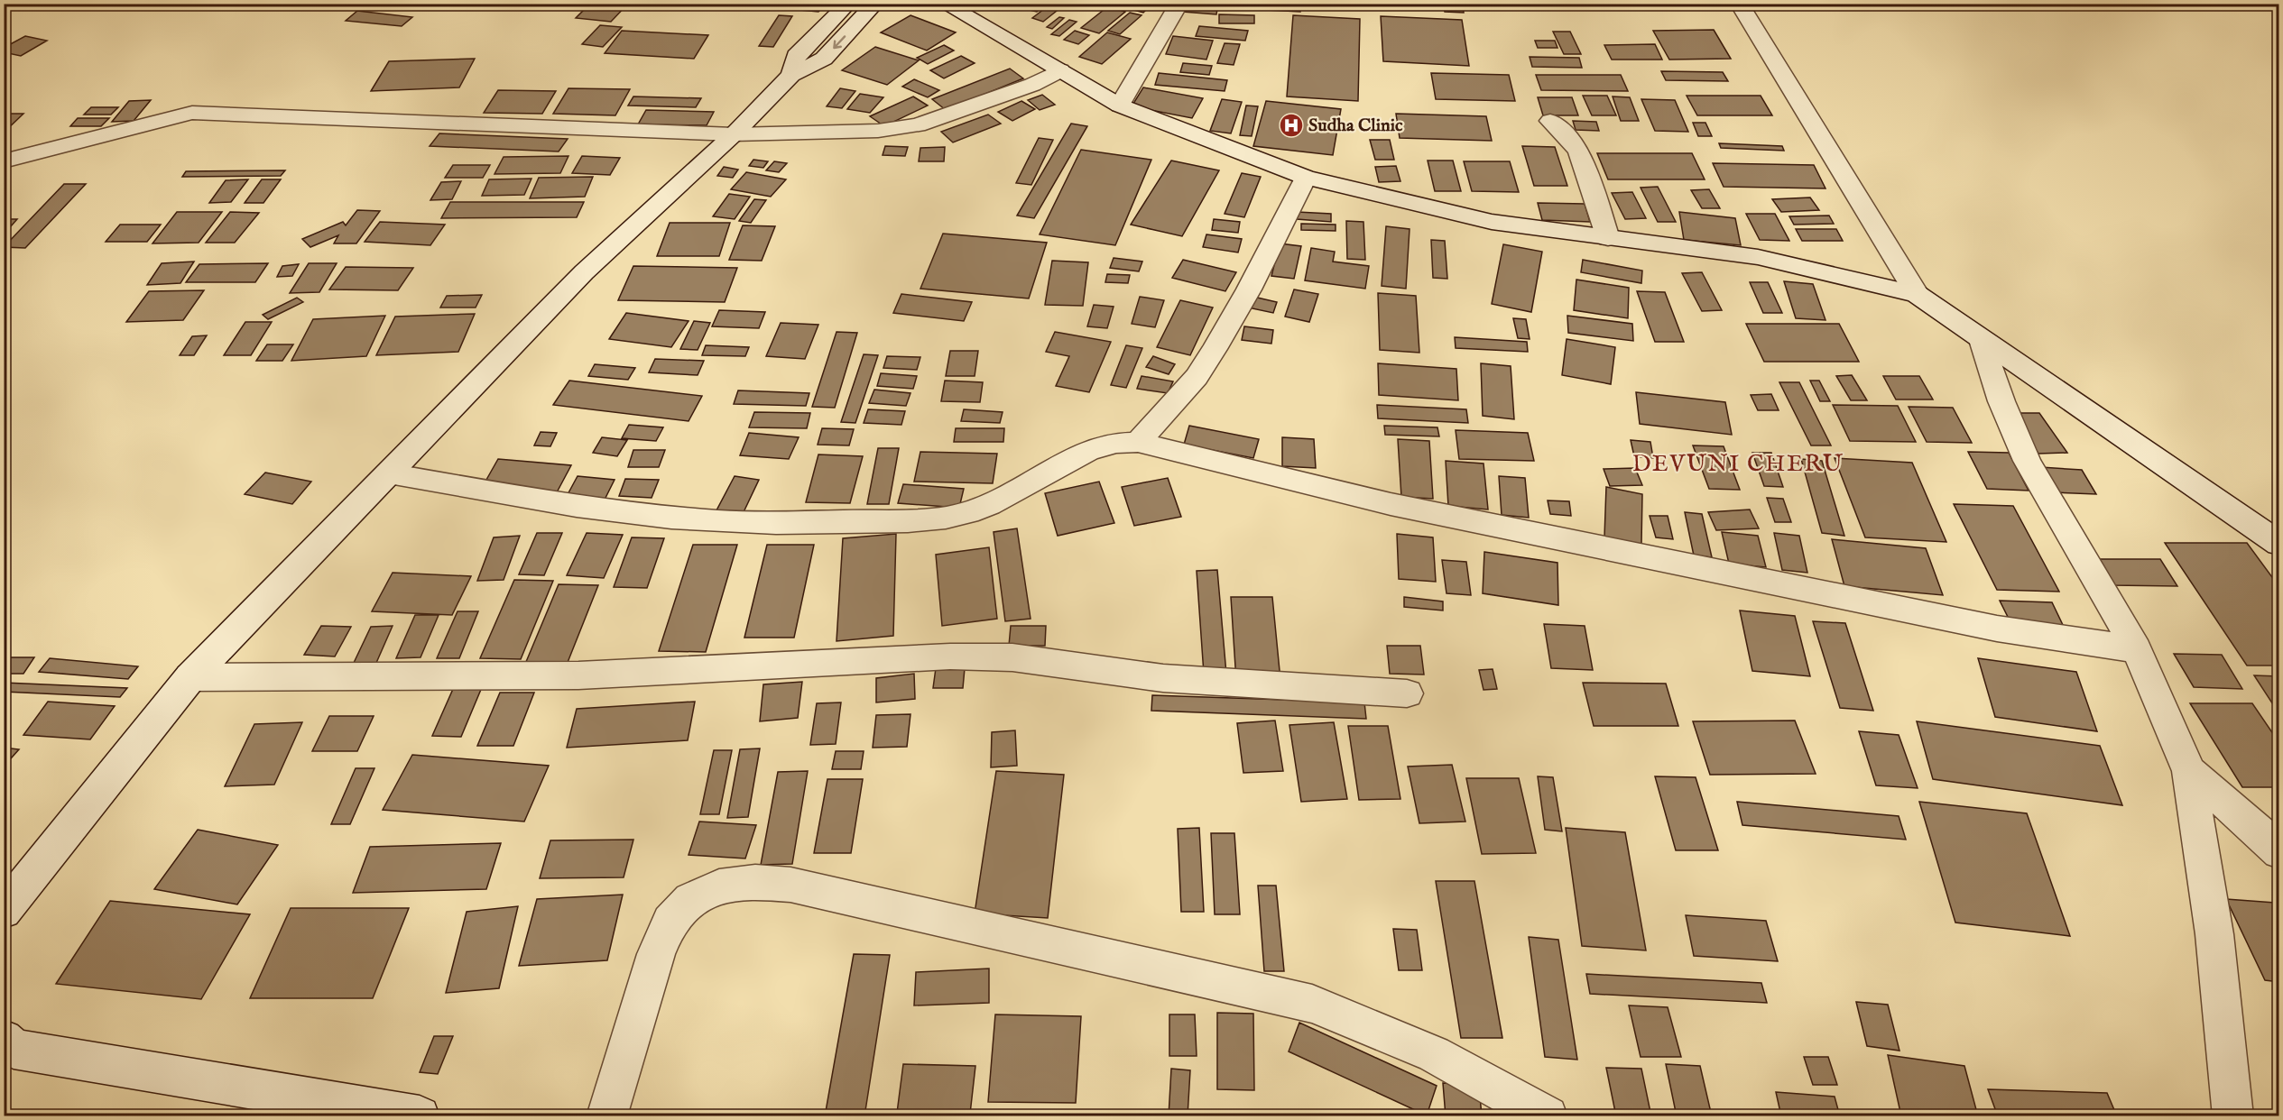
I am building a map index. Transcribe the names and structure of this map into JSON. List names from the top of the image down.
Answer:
{
  "districts": ["DEVUNI CHERU"],
  "places": {
    "hospital": ["Sudha Clinic"]
  }
}
